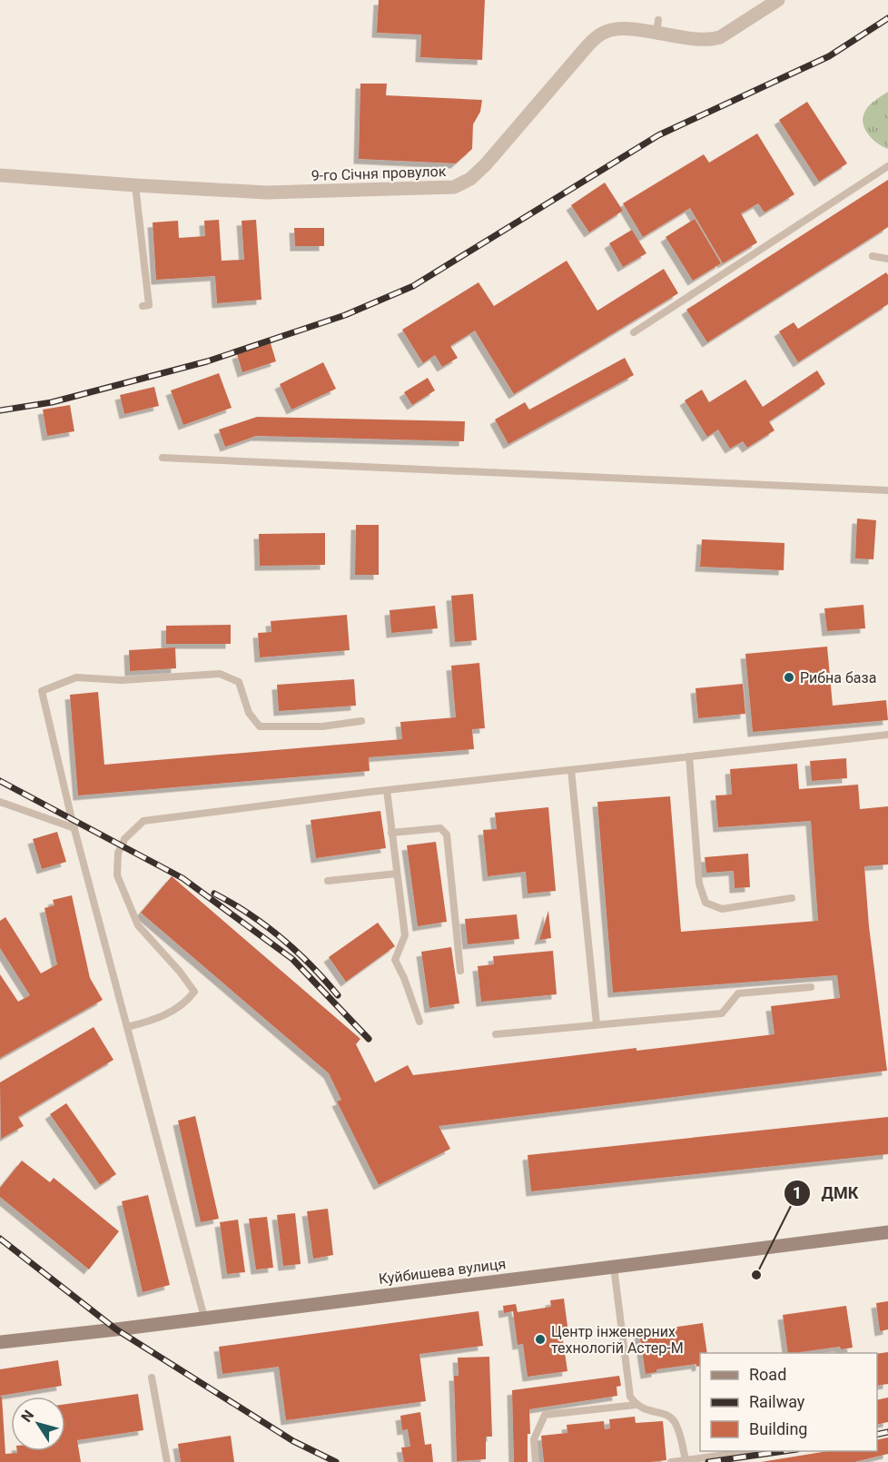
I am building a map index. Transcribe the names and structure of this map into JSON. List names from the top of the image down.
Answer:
{
  "streets": {
    "main road": ["Куйбишева вулиця"],
    "street": ["9-го Січня провулок"]
  },
  "places": ["Рибна база", "ДМК", "Центр інженерних технологій Астер-М"],
  "legend": ["Road", "Railway", "Building"],
  "north": "top left"
}
